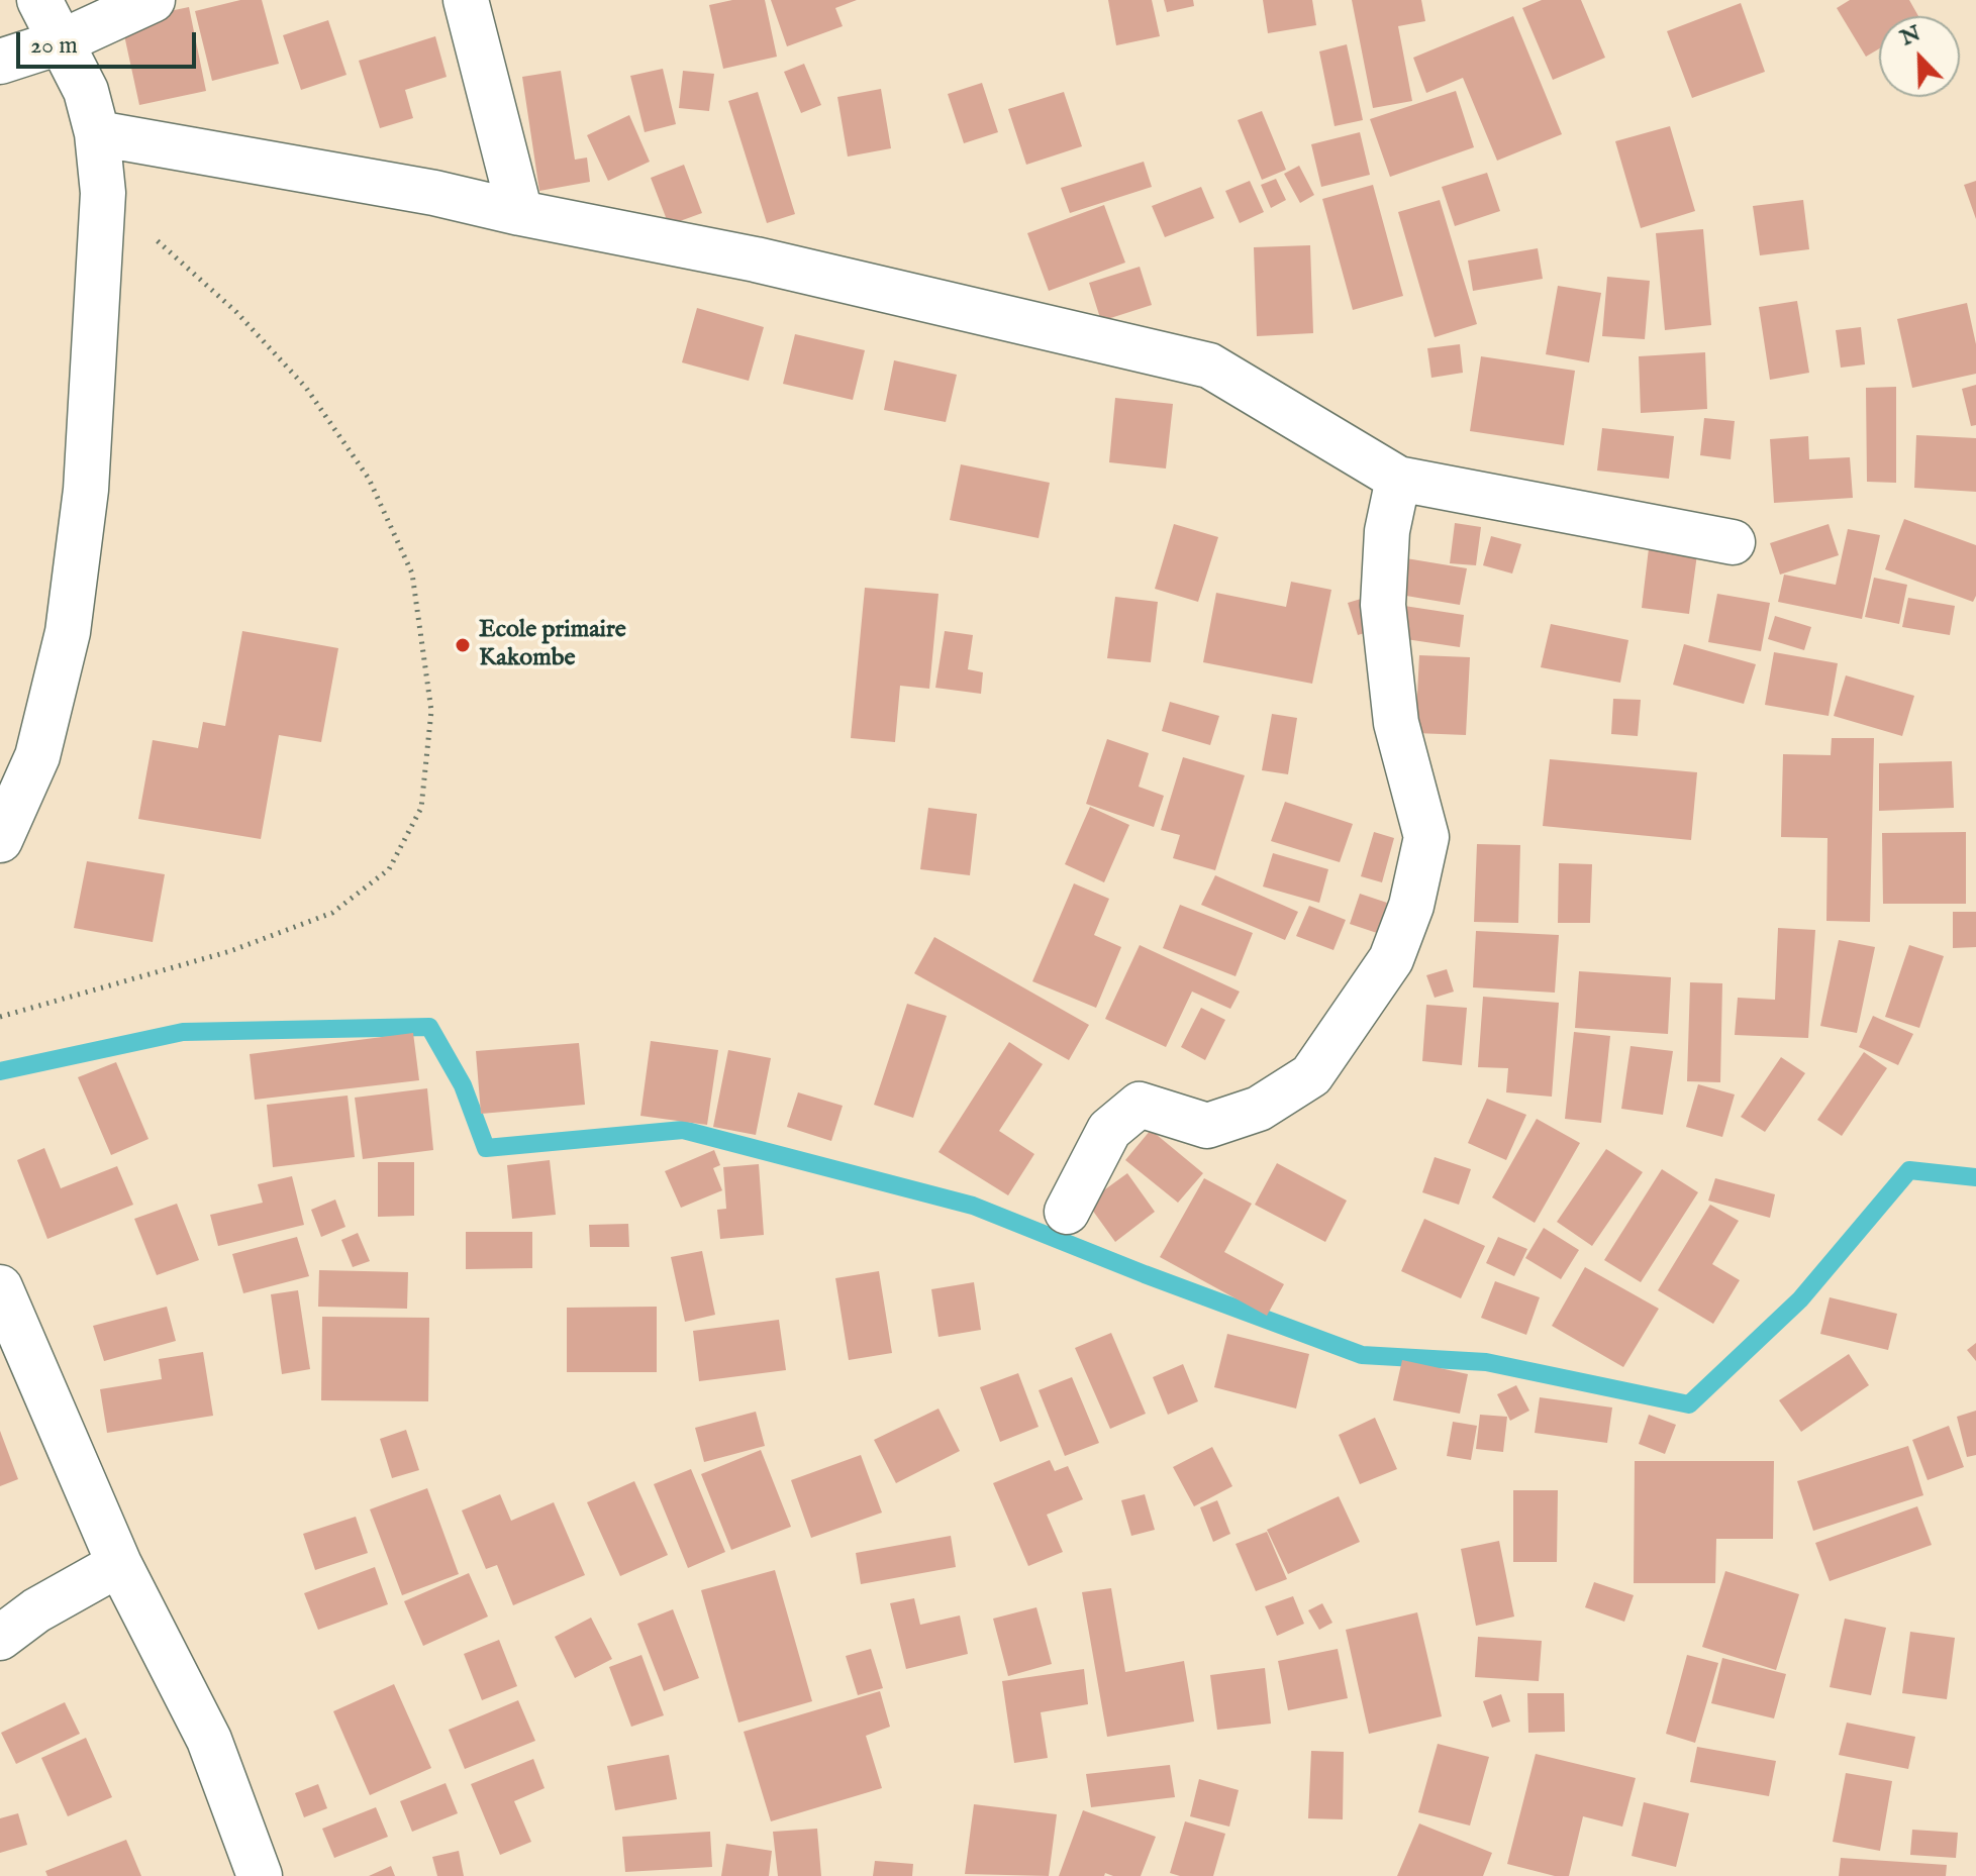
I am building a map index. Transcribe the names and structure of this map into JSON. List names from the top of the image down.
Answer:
{
  "places": ["Ecole primaire Kakombe"],
  "scale_bar": "20 m",
  "north": "top left"
}
